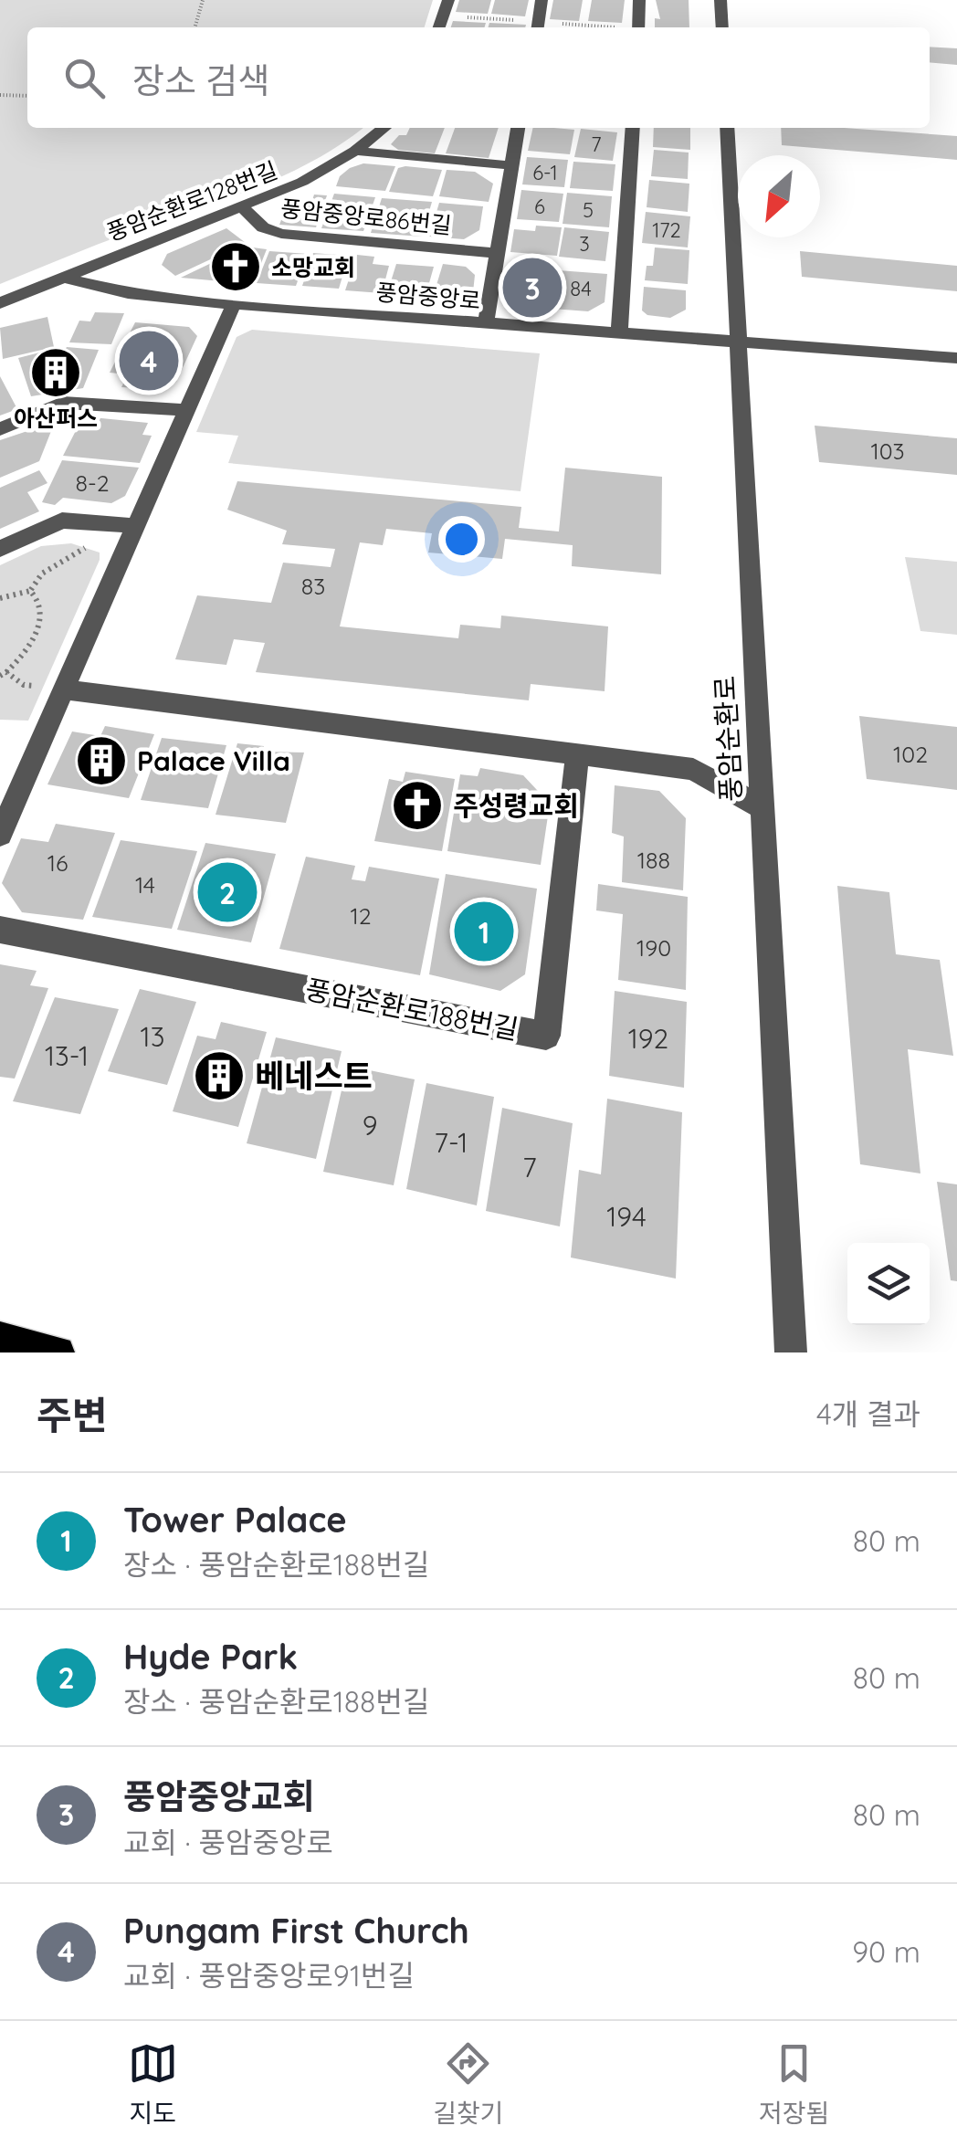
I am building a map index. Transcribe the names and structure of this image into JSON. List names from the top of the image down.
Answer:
{
  "streets": {
    "street": [
      "풍암순환로128번길",
      "풍암중앙로86번길",
      "풍암중앙로",
      "풍암순환로",
      "풍암순환로188번길"
    ]
  },
  "crossings": [
    ["풍암순환로128번길", "풍암중앙로86번길"],
    ["풍암순환로128번길", "풍암중앙로"],
    ["풍암중앙로", "풍암순환로"]
  ],
  "places": {
    "church": ["소망교회", "주성령교회"],
    "building": ["아산퍼스", "Palace Villa", "베네스트"]
  },
  "house_numbers": [
    "7",
    "6-1",
    "6",
    "5",
    "172",
    "3",
    "84",
    "103",
    "8-2",
    "83",
    "102",
    "188",
    "16",
    "14",
    "12",
    "190",
    "13",
    "192",
    "13-1",
    "9",
    "7-1",
    "7",
    "194"
  ],
  "north": "bottom left",
  "page": {
    "search": "장소 검색",
    "pins": [
      "3",
      "4",
      "2",
      "1"
    ],
    "heading": ["주변", "4개 결과"],
    "list": [
      {
        "mark": "1",
        "name": "Tower Palace",
        "note": "장소 · 풍암순환로188번길",
        "value": "80 m"
      },
      {
        "mark": "2",
        "name": "Hyde Park",
        "note": "장소 · 풍암순환로188번길",
        "value": "80 m"
      },
      {
        "mark": "3",
        "name": "풍암중앙교회",
        "note": "교회 · 풍암중앙로",
        "value": "80 m"
      },
      {
        "mark": "4",
        "name": "Pungam First Church",
        "note": "교회 · 풍암중앙로91번길",
        "value": "90 m"
      }
    ],
    "nav": ["지도", "길찾기", "저장됨"]
  }
}
